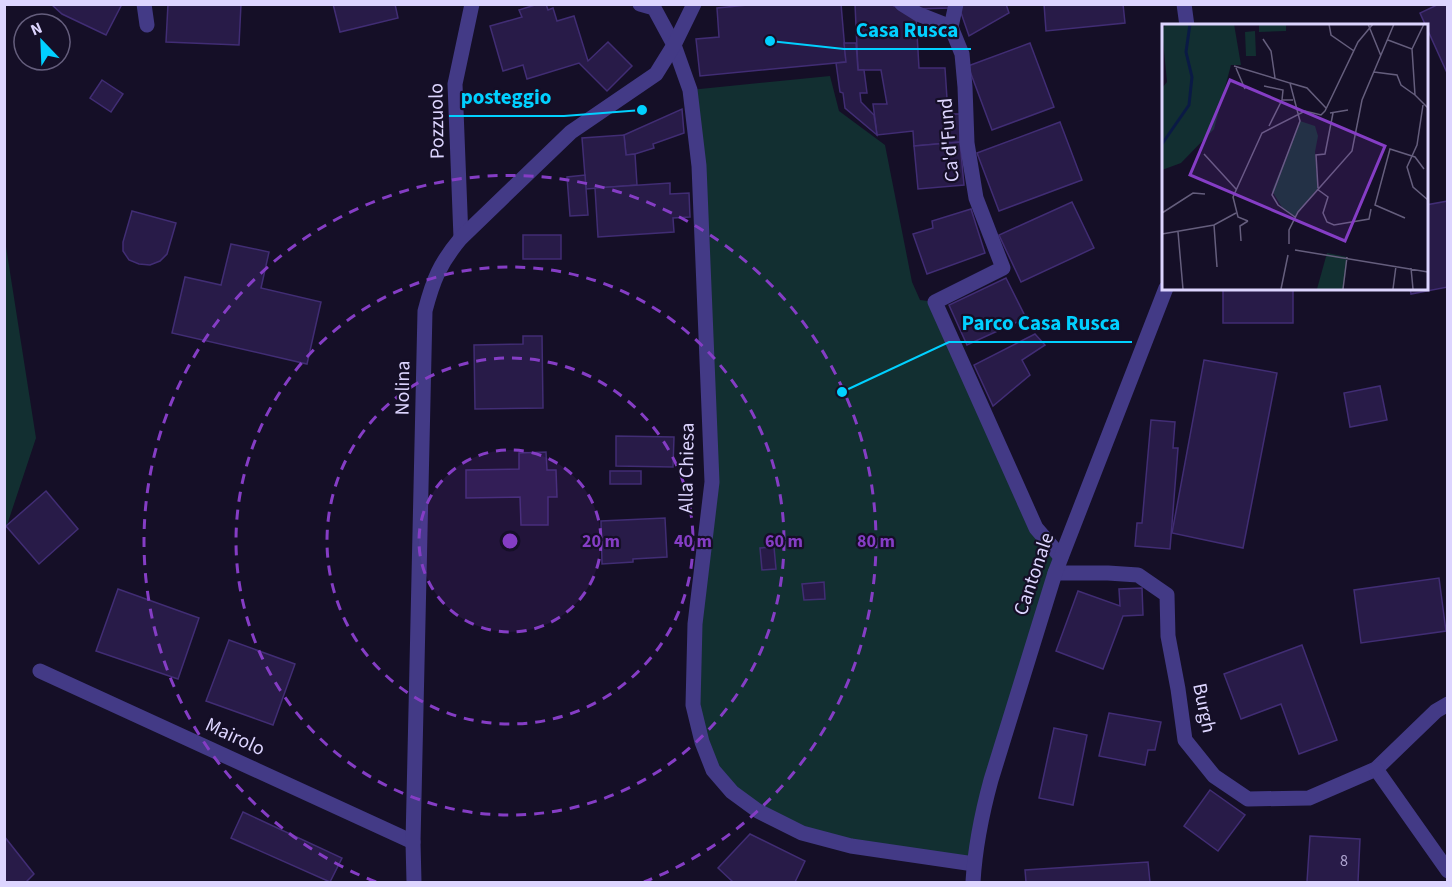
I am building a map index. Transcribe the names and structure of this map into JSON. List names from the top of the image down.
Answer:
{
  "streets": {
    "street": [
      "Pozzuolo",
      "Ca'd'Fund",
      "Nolina",
      "Alla Chiesa",
      "Cantonale",
      "Burgh",
      "Mairolo"
    ]
  },
  "crossings": [
    ["Pozzuolo", "Nolina"],
    ["Ca'd'Fund", "Cantonale"],
    ["Nolina", "Alla Chiesa"],
    ["Nolina", "Mairolo"],
    ["Alla Chiesa", "Cantonale"],
    ["Cantonale", "Burgh"]
  ],
  "places": ["Casa Rusca", "posteggio", "Parco Casa Rusca"],
  "house_numbers": ["8"],
  "north": "top left",
  "rings": [
    "20 m",
    "40 m",
    "60 m",
    "80 m"
  ]
}
